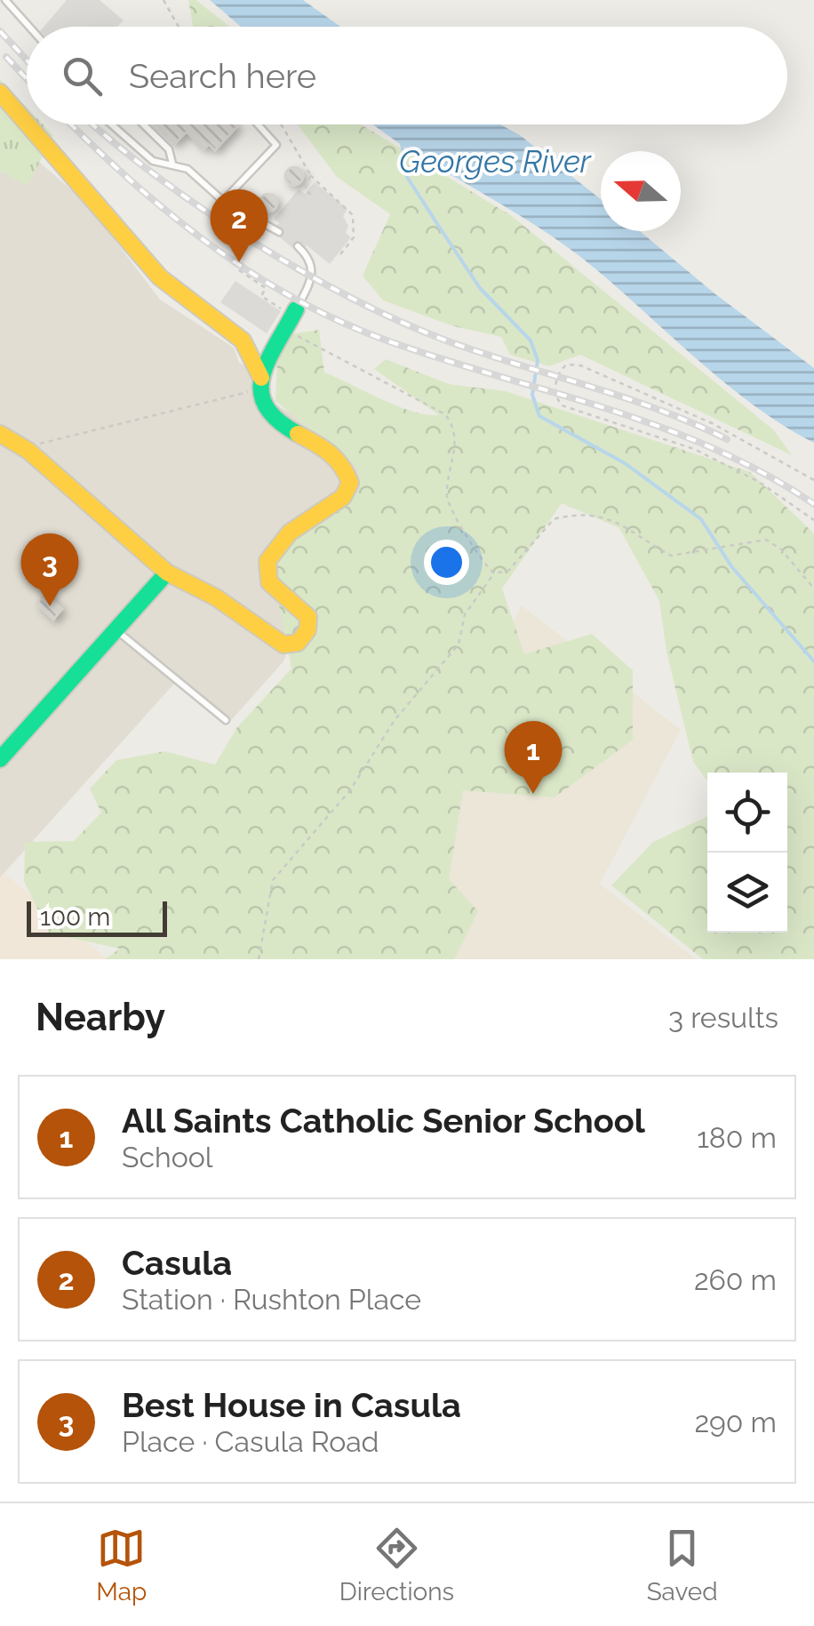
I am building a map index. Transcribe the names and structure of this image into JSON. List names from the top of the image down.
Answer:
{
  "water": ["Georges River"],
  "scale_bar": "100 m",
  "north": "left",
  "page": {
    "search": "Search here",
    "pins": ["2", "3", "1"],
    "scale": "100 m",
    "heading": ["Nearby", "3 results"],
    "list": [
      {
        "mark": "1",
        "name": "All Saints Catholic Senior School",
        "note": "School",
        "value": "180 m"
      },
      {
        "mark": "2",
        "name": "Casula",
        "note": "Station · Rushton Place",
        "value": "260 m"
      },
      {
        "mark": "3",
        "name": "Best House in Casula",
        "note": "Place · Casula Road",
        "value": "290 m"
      }
    ],
    "nav": ["Map", "Directions", "Saved"]
  }
}
